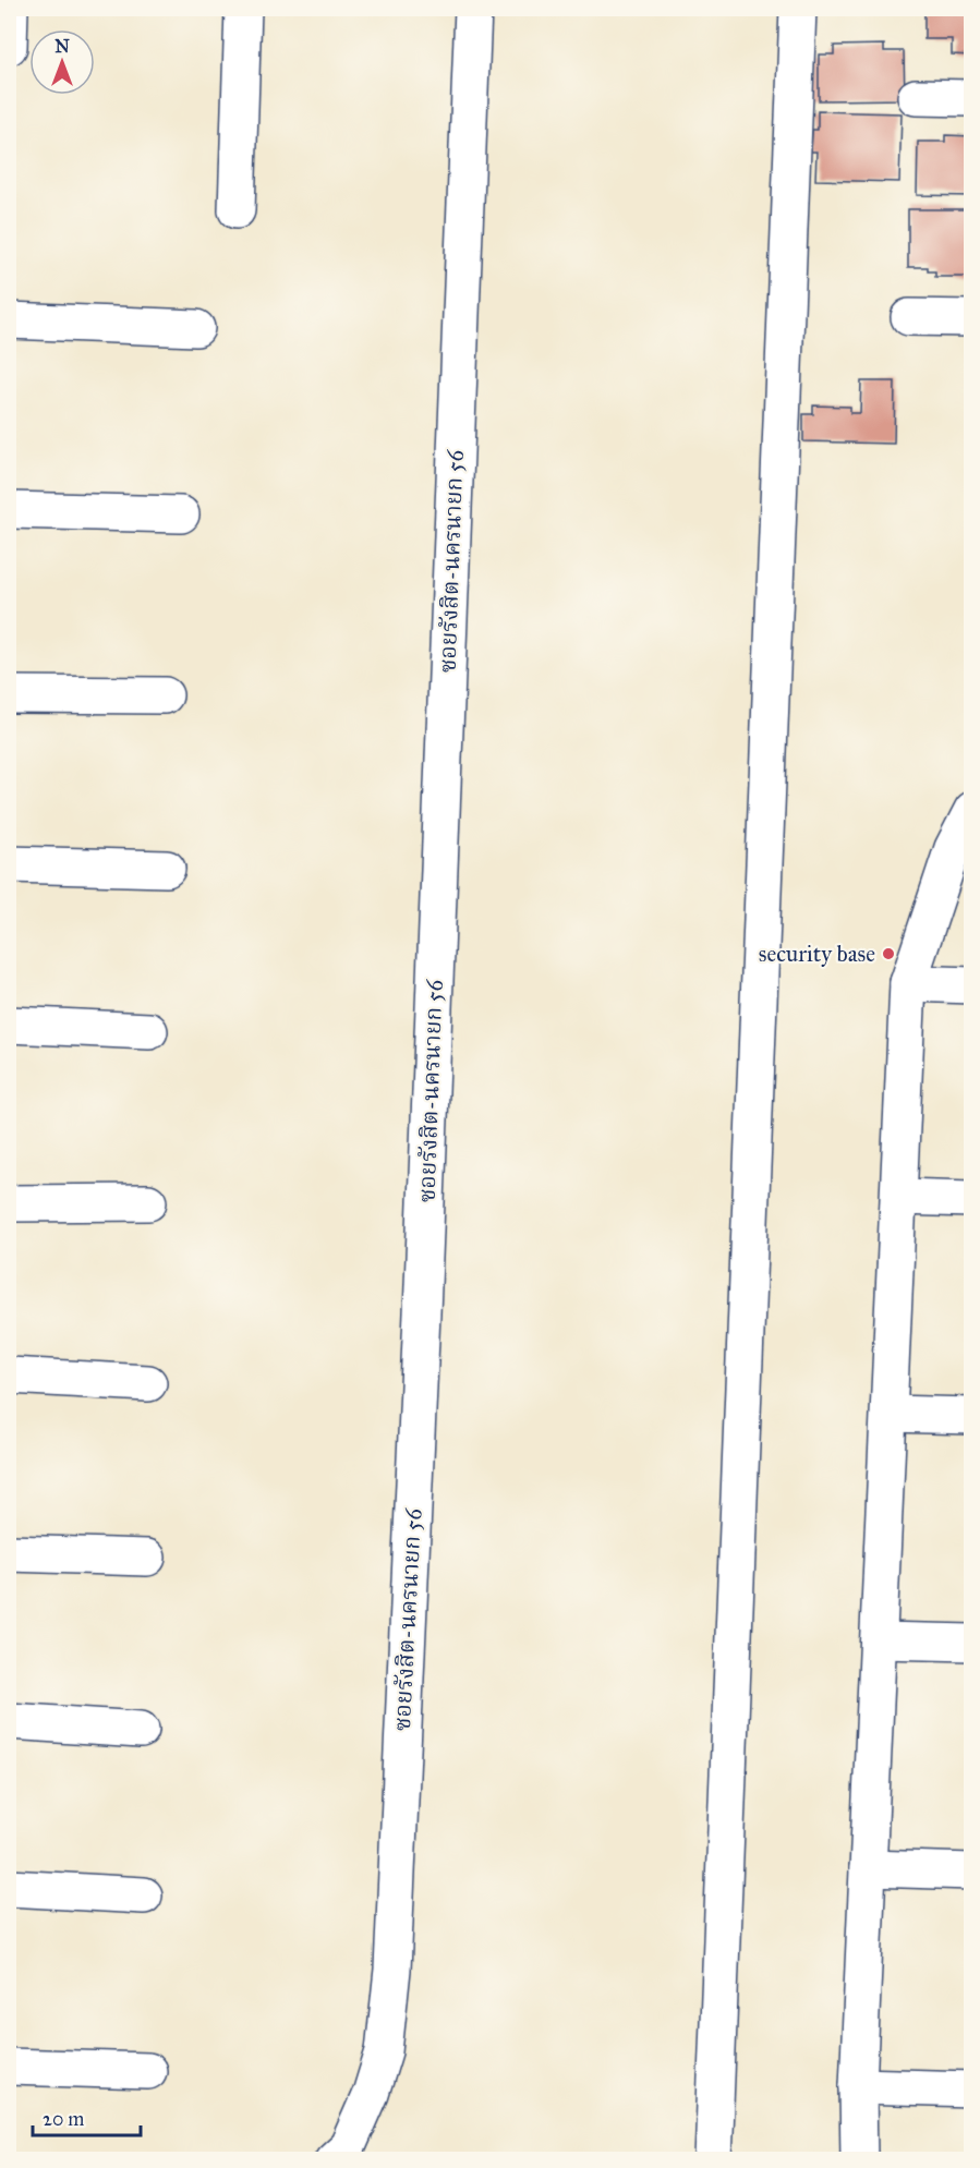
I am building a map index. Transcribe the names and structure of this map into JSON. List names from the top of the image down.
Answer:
{
  "streets": {
    "street": ["ซอยรังสิต-นครนายก 56"]
  },
  "places": ["security base"],
  "scale_bar": "20 m",
  "north": "top"
}
